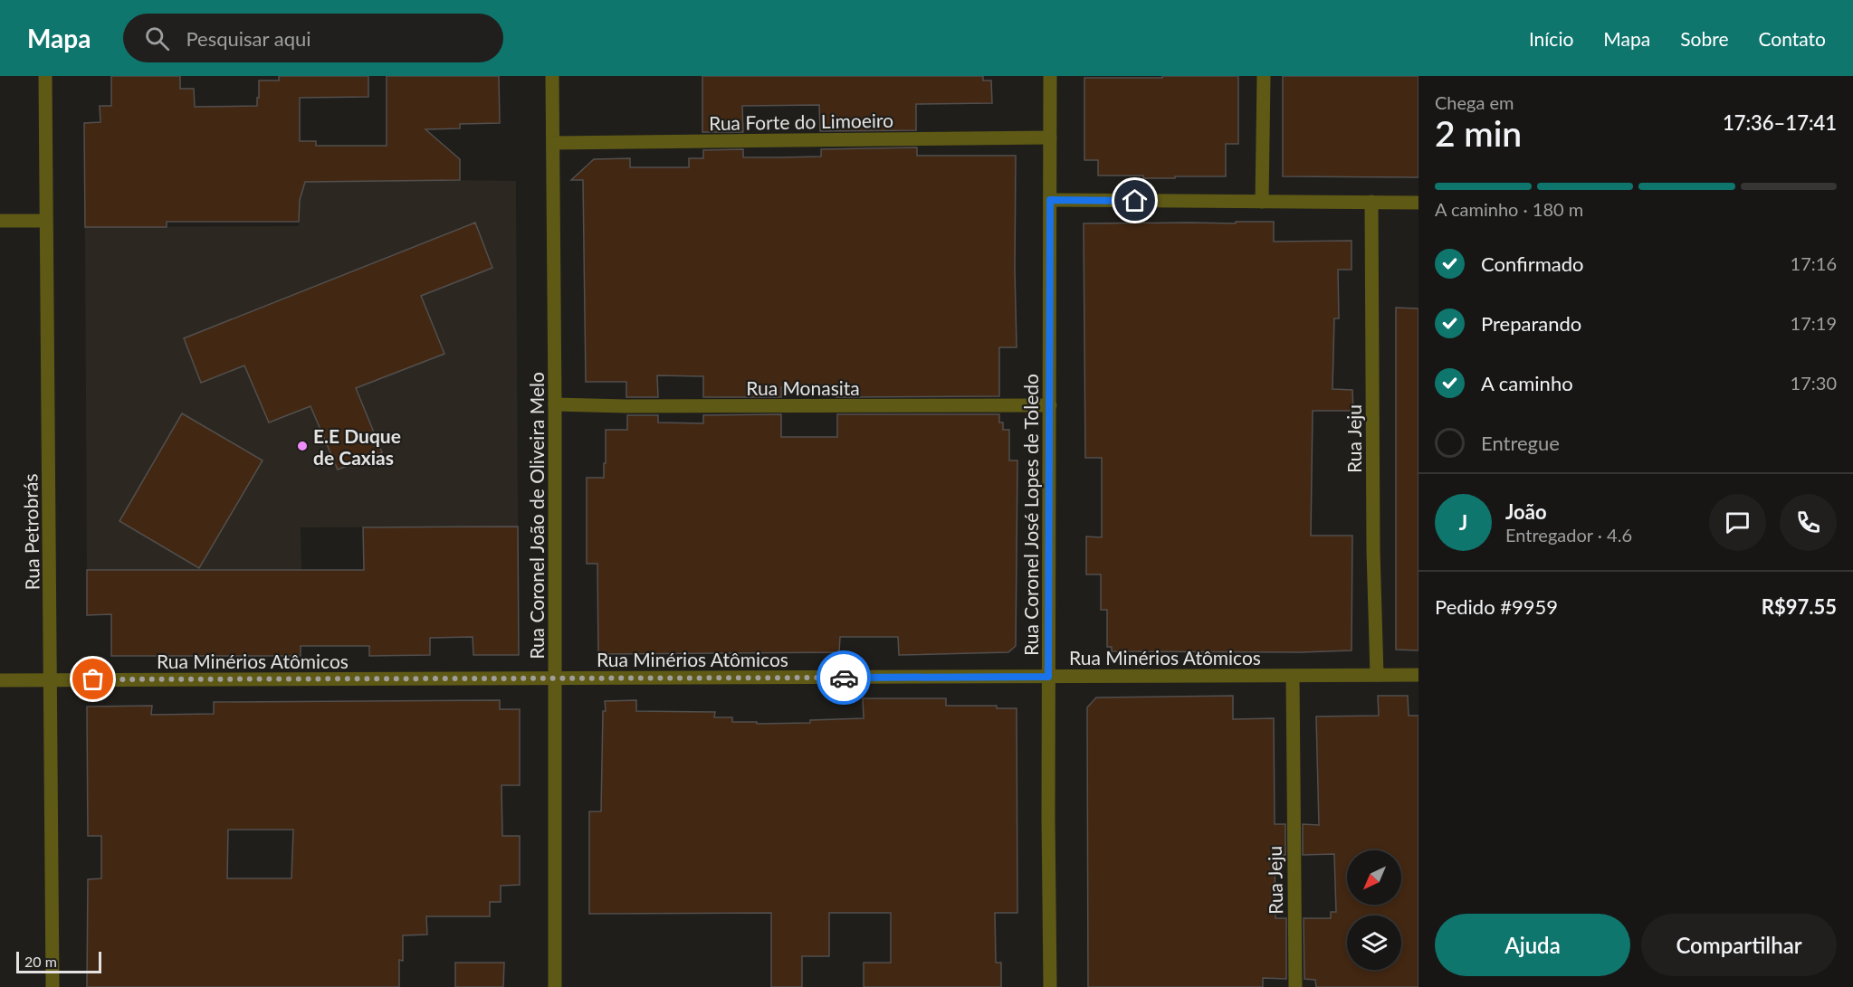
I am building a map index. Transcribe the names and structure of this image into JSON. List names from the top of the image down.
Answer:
{
  "streets": {
    "street": [
      "Rua Forte do Limoeiro",
      "Rua Monasita",
      "Rua Jeju",
      "Rua Coronel José Lopes de Toledo",
      "Rua Coronel João de Oliveira Melo",
      "Rua Petrobrás",
      "Rua Minérios Atômicos"
    ]
  },
  "crossings": [
    ["Rua Forte do Limoeiro", "Rua Coronel José Lopes de Toledo"],
    ["Rua Forte do Limoeiro", "Rua Coronel João de Oliveira Melo"],
    ["Rua Monasita", "Rua Coronel José Lopes de Toledo"],
    ["Rua Monasita", "Rua Coronel João de Oliveira Melo"],
    ["Rua Jeju", "Rua Minérios Atômicos"],
    ["Rua Coronel José Lopes de Toledo", "Rua Minérios Atômicos"],
    ["Rua Coronel João de Oliveira Melo", "Rua Minérios Atômicos"],
    ["Rua Petrobrás", "Rua Minérios Atômicos"]
  ],
  "places": ["E.E Duque de Caxias"],
  "scale_bar": "20 m",
  "north": "bottom left",
  "page": {
    "header": "Mapa",
    "search": "Pesquisar aqui",
    "nav": [
      "Início",
      "Mapa",
      "Sobre",
      "Contato"
    ],
    "heading": ["2 min", "Chega em", "17:36–17:41"],
    "panel": [
      "João",
      "Entregador · 4.6",
      "Pedido #9959",
      "R$97.55"
    ],
    "bar": "A caminho · 180 m",
    "list": [
      ["Confirmado", "17:16"],
      ["Preparando", "17:19"],
      ["A caminho", "17:30"],
      "Entregue"
    ],
    "round": "J",
    "buttons": ["Ajuda", "Compartilhar"],
    "scale": "20 m"
  }
}
